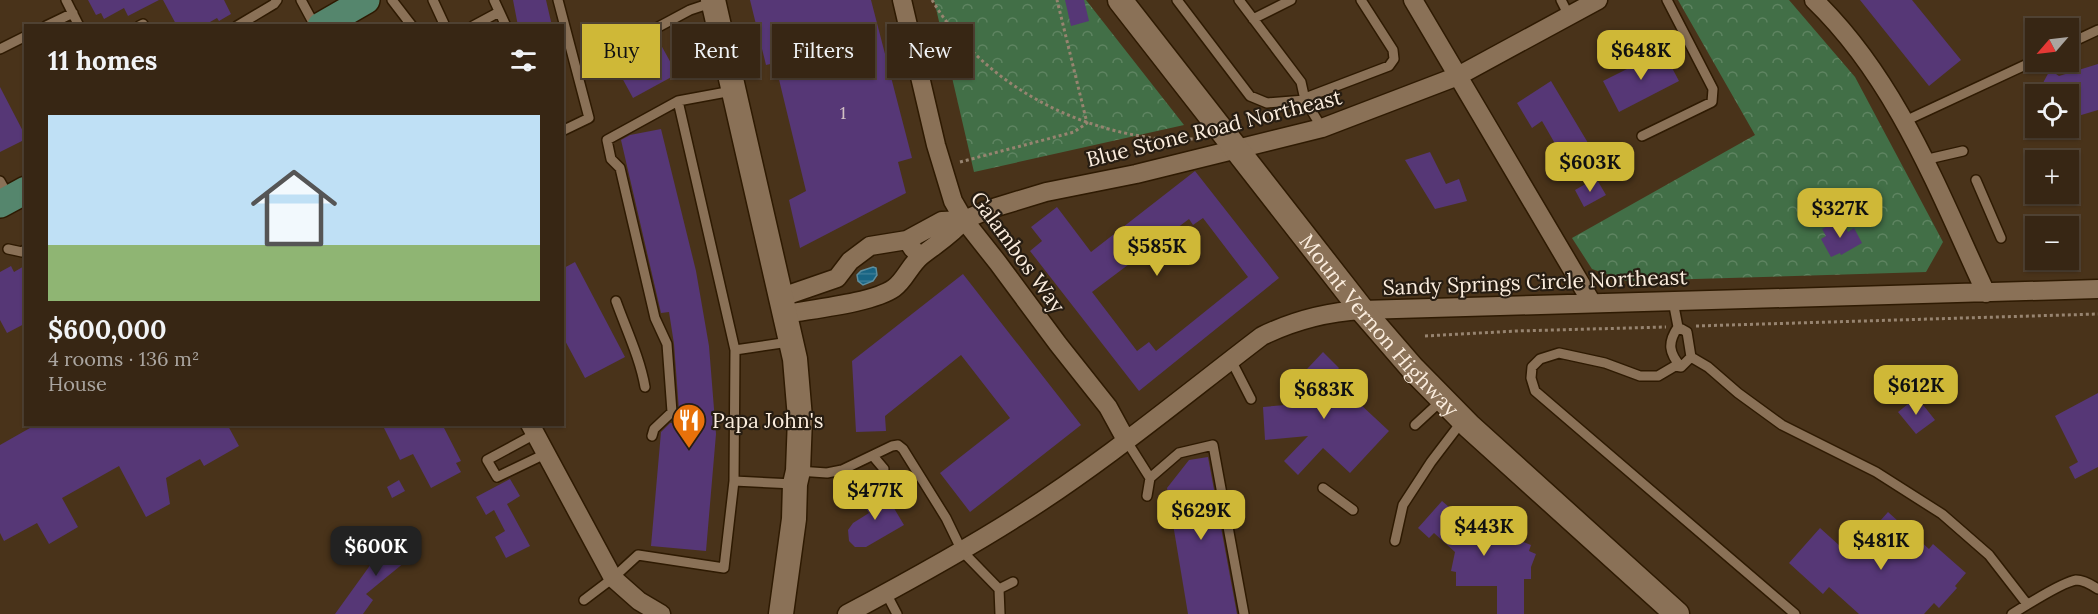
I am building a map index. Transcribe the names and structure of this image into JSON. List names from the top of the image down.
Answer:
{
  "streets": {
    "street": [
      "Blue Stone Road Northeast",
      "Galambos Way",
      "Sandy Springs Circle Northeast",
      "Mount Vernon Highway"
    ]
  },
  "crossings": [
    ["Blue Stone Road Northeast", "Galambos Way"],
    ["Blue Stone Road Northeast", "Mount Vernon Highway"],
    ["Galambos Way", "Sandy Springs Circle Northeast"],
    ["Sandy Springs Circle Northeast", "Mount Vernon Highway"]
  ],
  "places": {
    "restaurant": ["Papa John's"]
  },
  "house_numbers": ["1"],
  "north": "bottom left",
  "page": {
    "map_buttons": ["+", "−"],
    "chip": [
      "Buy",
      "Rent",
      "Filters",
      "New"
    ],
    "heading": "11 homes",
    "price": [
      "$648K",
      "$603K",
      "$327K",
      "$585K",
      "$612K",
      "$683K",
      "$477K",
      "$629K",
      "$443K",
      "$481K",
      "$600K"
    ],
    "list": [
      {
        "name": "$600,000",
        "note": "4 rooms · 136 m² · House"
      }
    ]
  }
}
